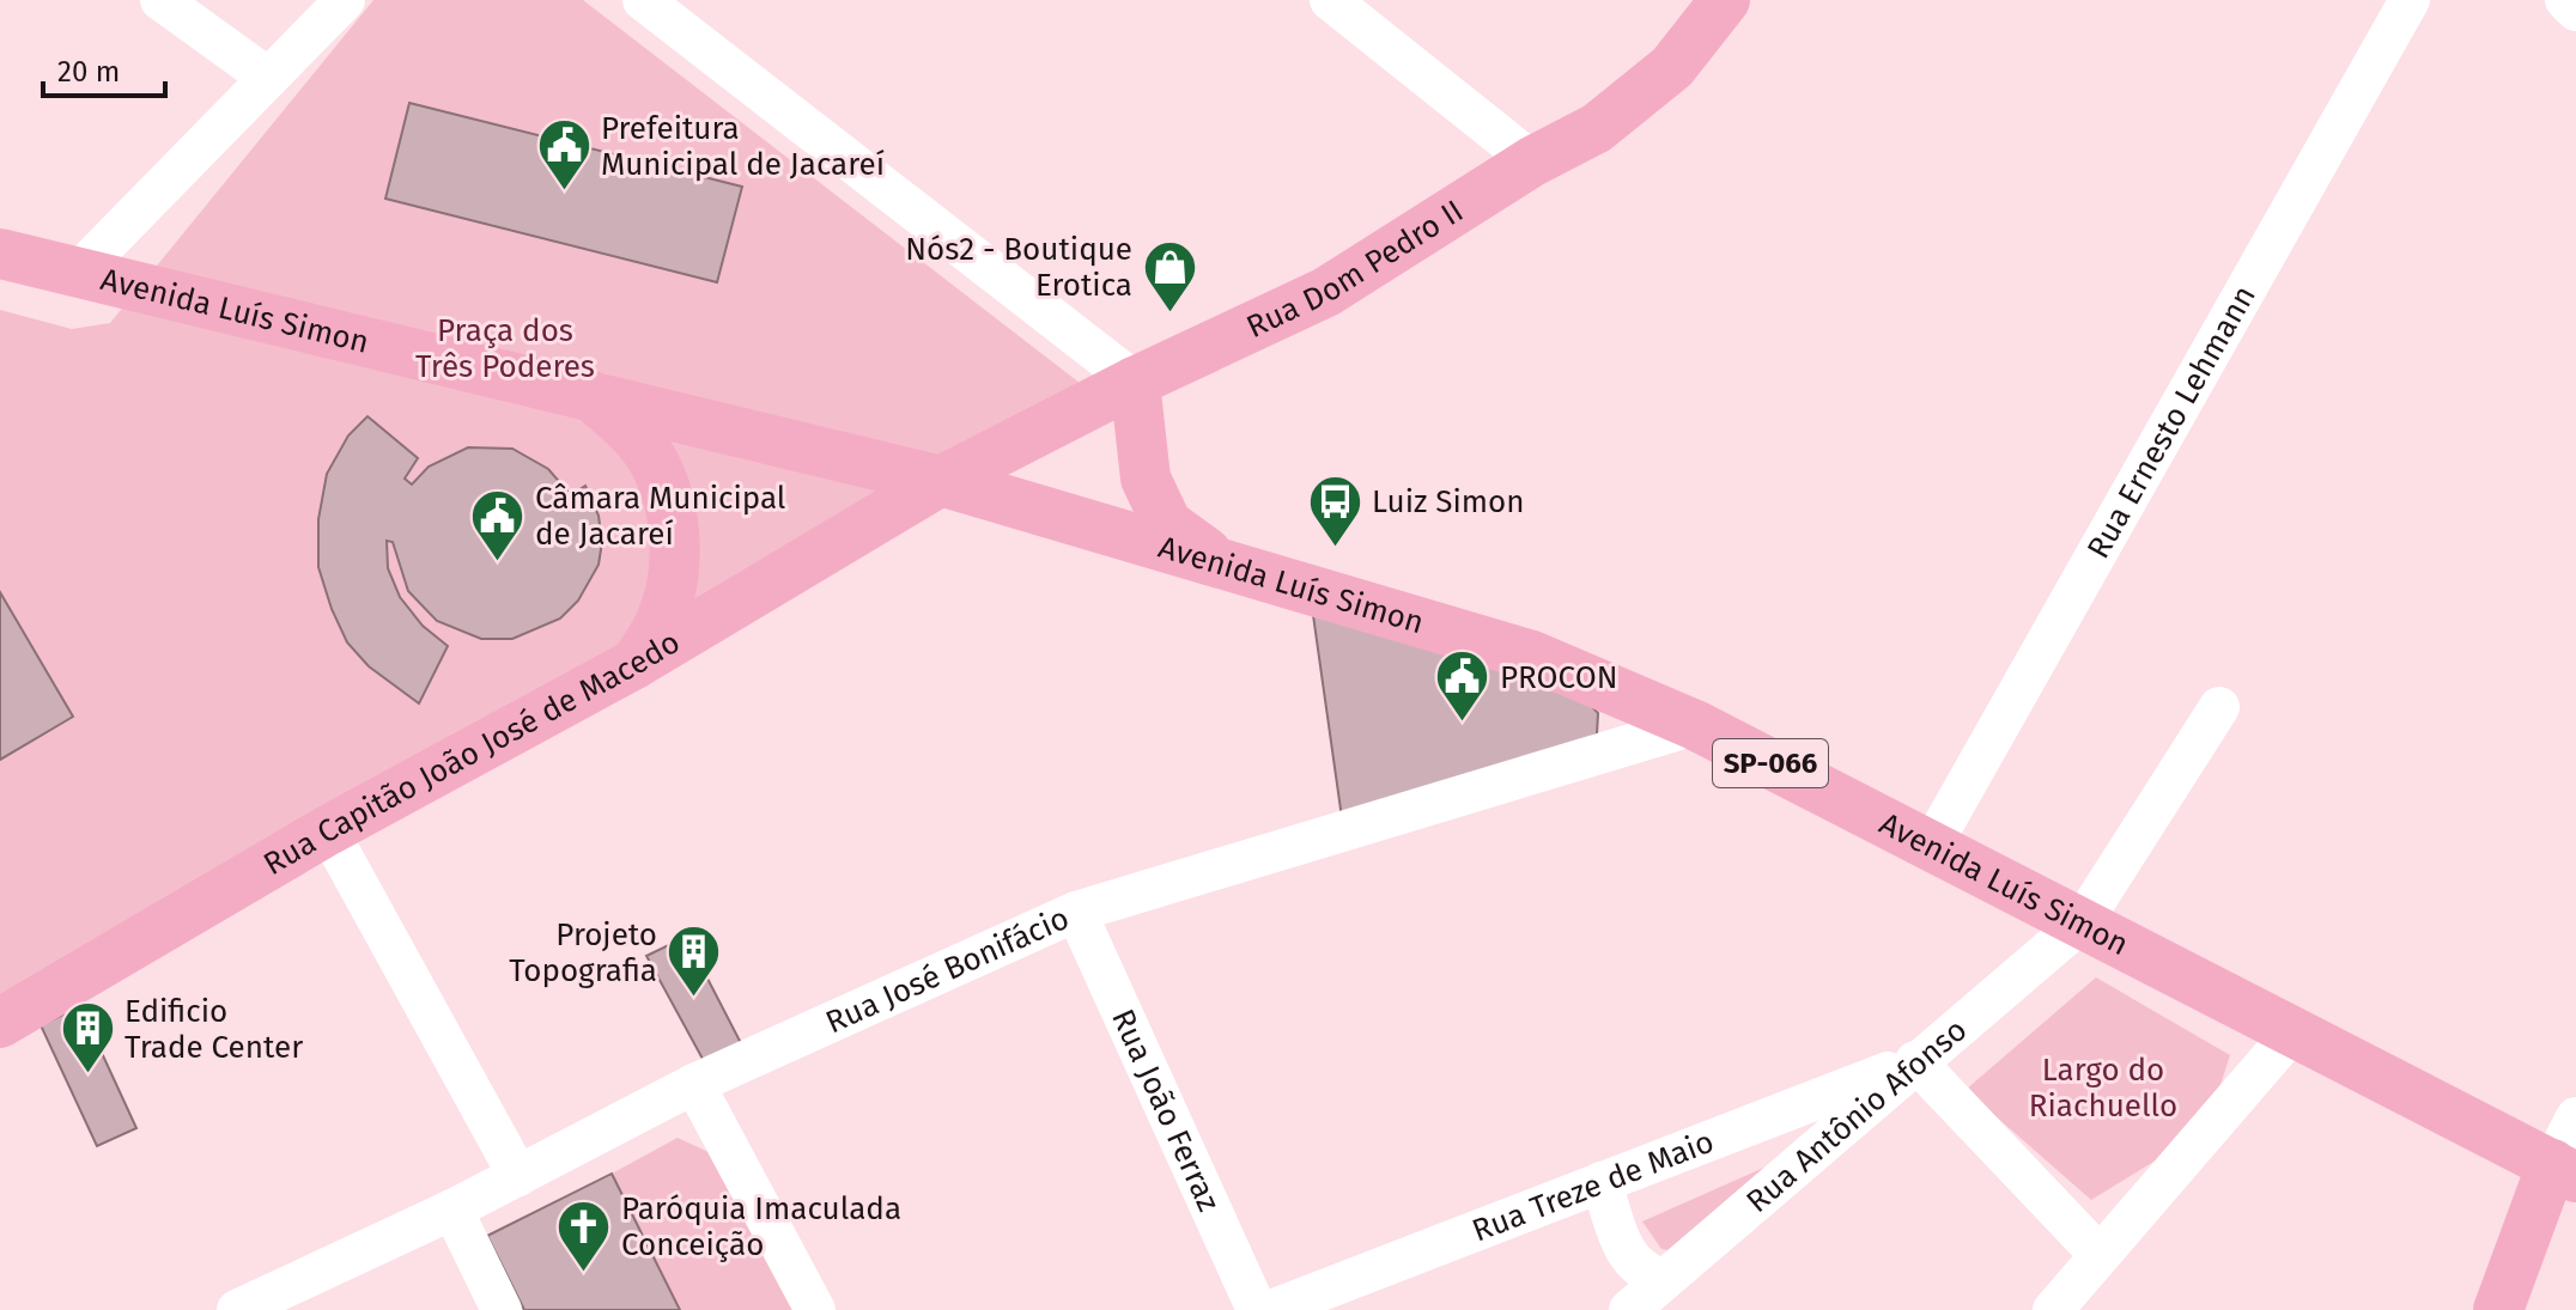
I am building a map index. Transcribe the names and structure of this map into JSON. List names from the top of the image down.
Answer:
{
  "streets": {
    "main road": [
      "Rua Dom Pedro II",
      "Avenida Luís Simon",
      "Rua Capitão João José de Macedo",
      "SP-066"
    ],
    "street": [
      "Rua Ernesto Lehmann",
      "Rua José Bonifácio",
      "Rua João Ferraz",
      "Rua Antônio Afonso",
      "Rua Treze de Maio"
    ]
  },
  "crossings": [
    ["Rua Dom Pedro II", "Avenida Luís Simon"],
    ["Rua Dom Pedro II", "Rua Capitão João José de Macedo"],
    ["Avenida Luís Simon", "Rua Ernesto Lehmann"],
    ["Avenida Luís Simon", "Rua Capitão João José de Macedo"],
    ["Avenida Luís Simon", "Rua José Bonifácio"],
    ["Avenida Luís Simon", "Rua Antônio Afonso"],
    ["Rua José Bonifácio", "Rua João Ferraz"],
    ["Rua Antônio Afonso", "Rua Treze de Maio"]
  ],
  "parks": ["Praça dos Três Poderes", "Largo do Riachuello"],
  "places": {
    "public building": ["Prefeitura Municipal de Jacareí", "Câmara Municipal de Jacareí", "PROCON"],
    "shop": ["Nós2 - Boutique Erotica"],
    "bus stop": ["Luiz Simon"],
    "building": ["Projeto Topografia", "Edificio Trade Center"],
    "church": ["Paróquia Imaculada Conceição"]
  },
  "scale_bar": "20 m"
}
